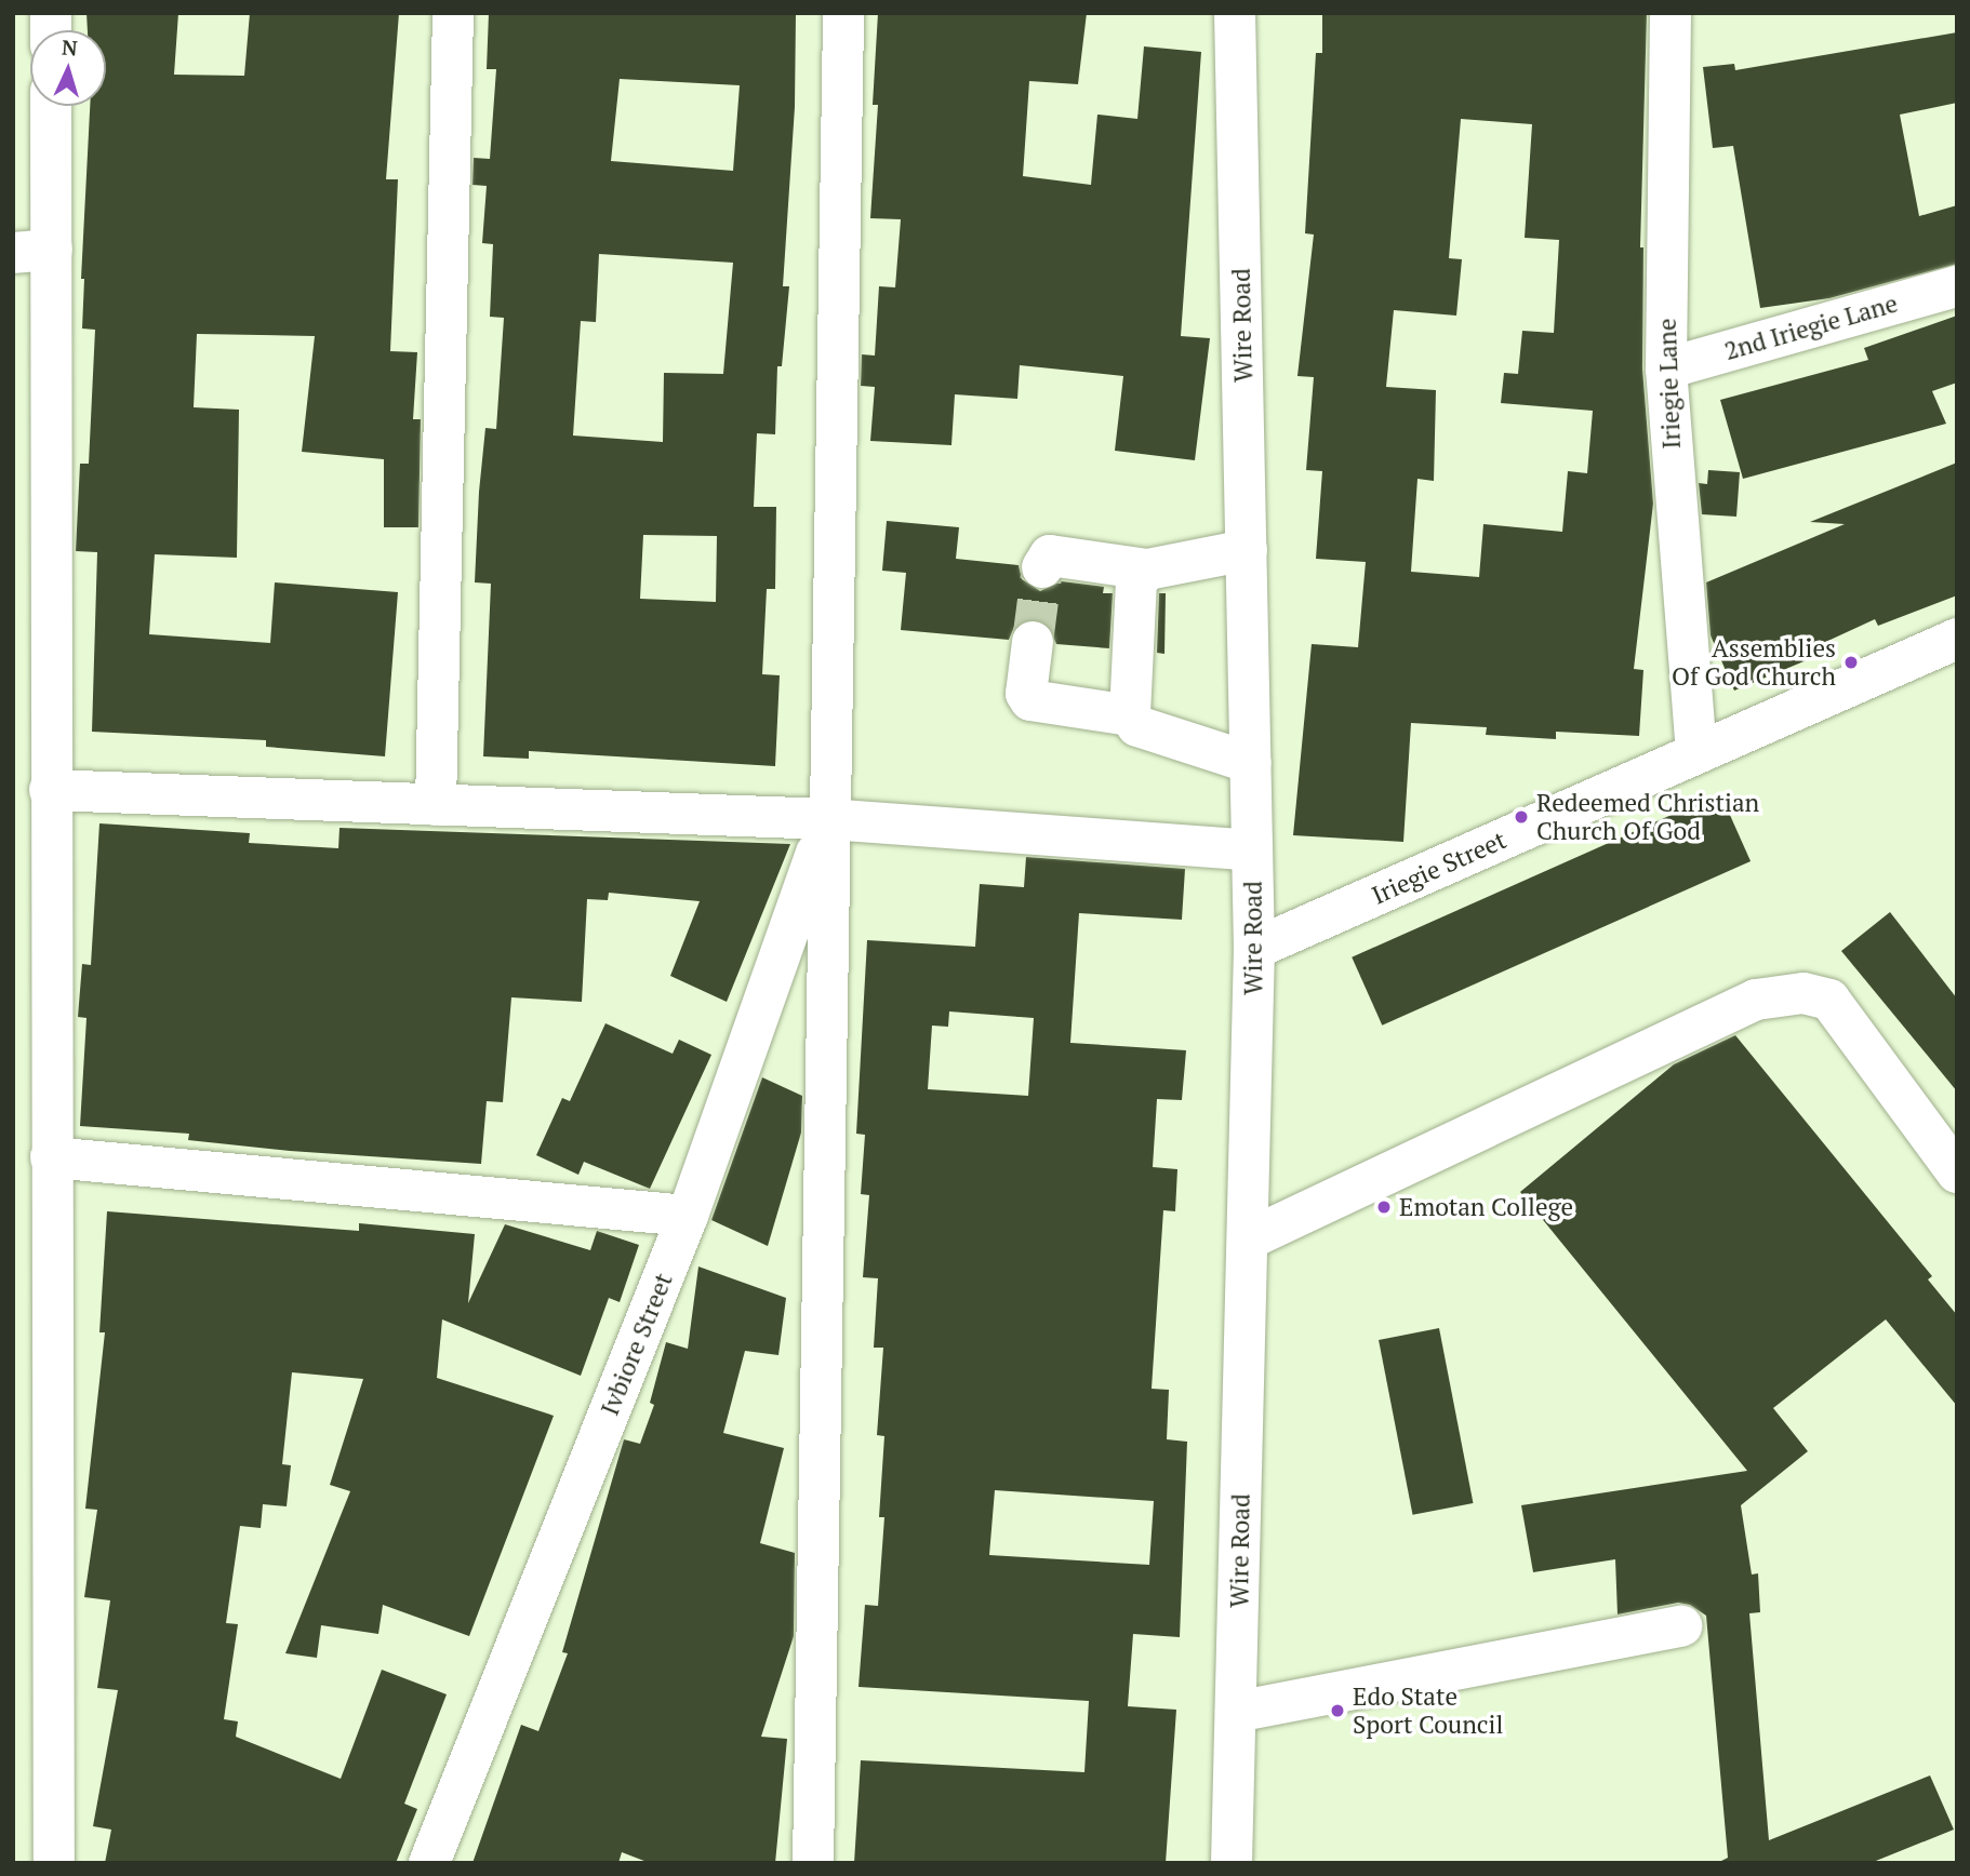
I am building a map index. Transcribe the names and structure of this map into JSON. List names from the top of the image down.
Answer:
{
  "streets": {
    "street": [
      "Wire Road",
      "2nd Iriegie Lane",
      "Iriegie Lane",
      "Iriegie Street",
      "Ivbiore Street"
    ]
  },
  "crossings": [
    ["Wire Road", "Iriegie Street"],
    ["2nd Iriegie Lane", "Iriegie Lane"],
    ["Iriegie Lane", "Iriegie Street"]
  ],
  "places": [
    "Assemblies Of God Church",
    "Redeemed Christian Church Of God",
    "Emotan College",
    "Edo State Sport Council"
  ],
  "north": "top"
}
